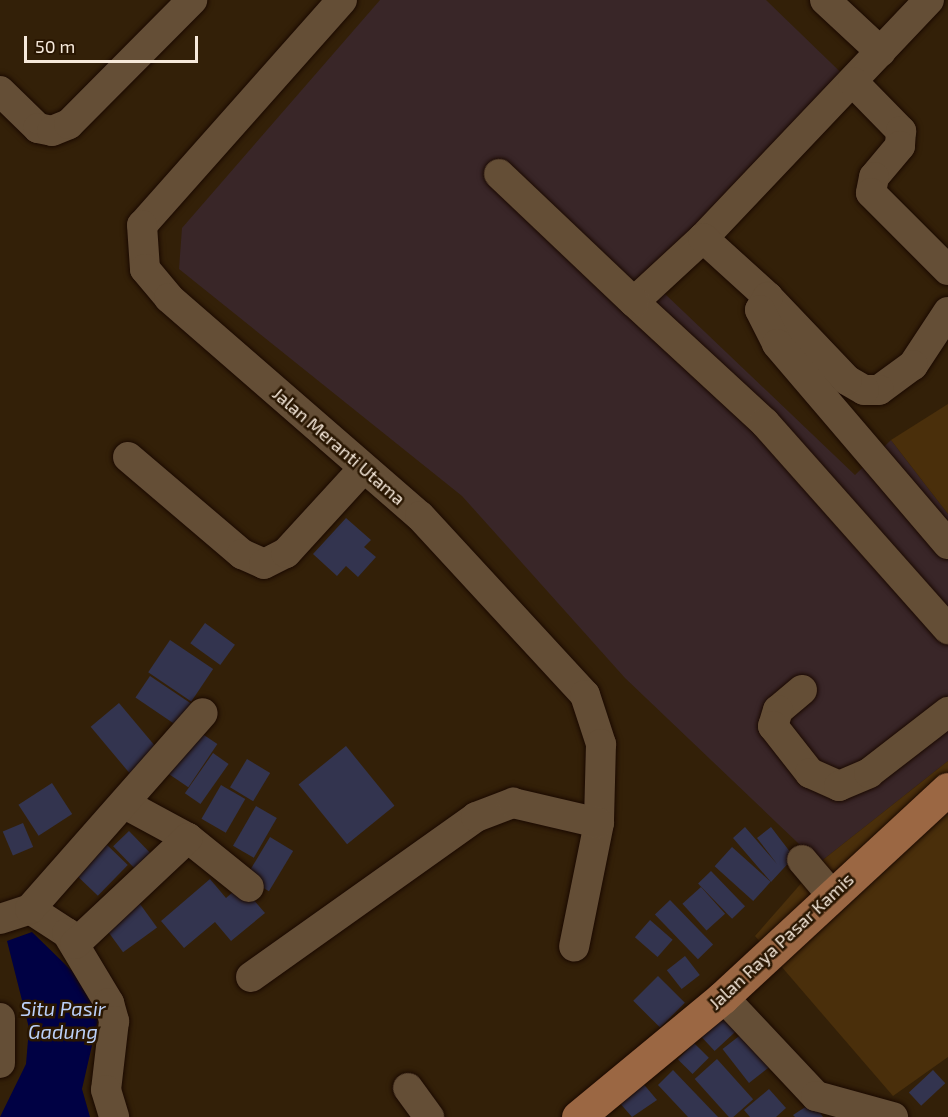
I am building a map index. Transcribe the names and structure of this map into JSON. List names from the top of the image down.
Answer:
{
  "streets": {
    "main road": ["Jalan Raya Pasar Kamis"],
    "street": ["Jalan Meranti Utama"]
  },
  "water": ["Situ Pasir Gadung"],
  "scale_bar": "50 m"
}
